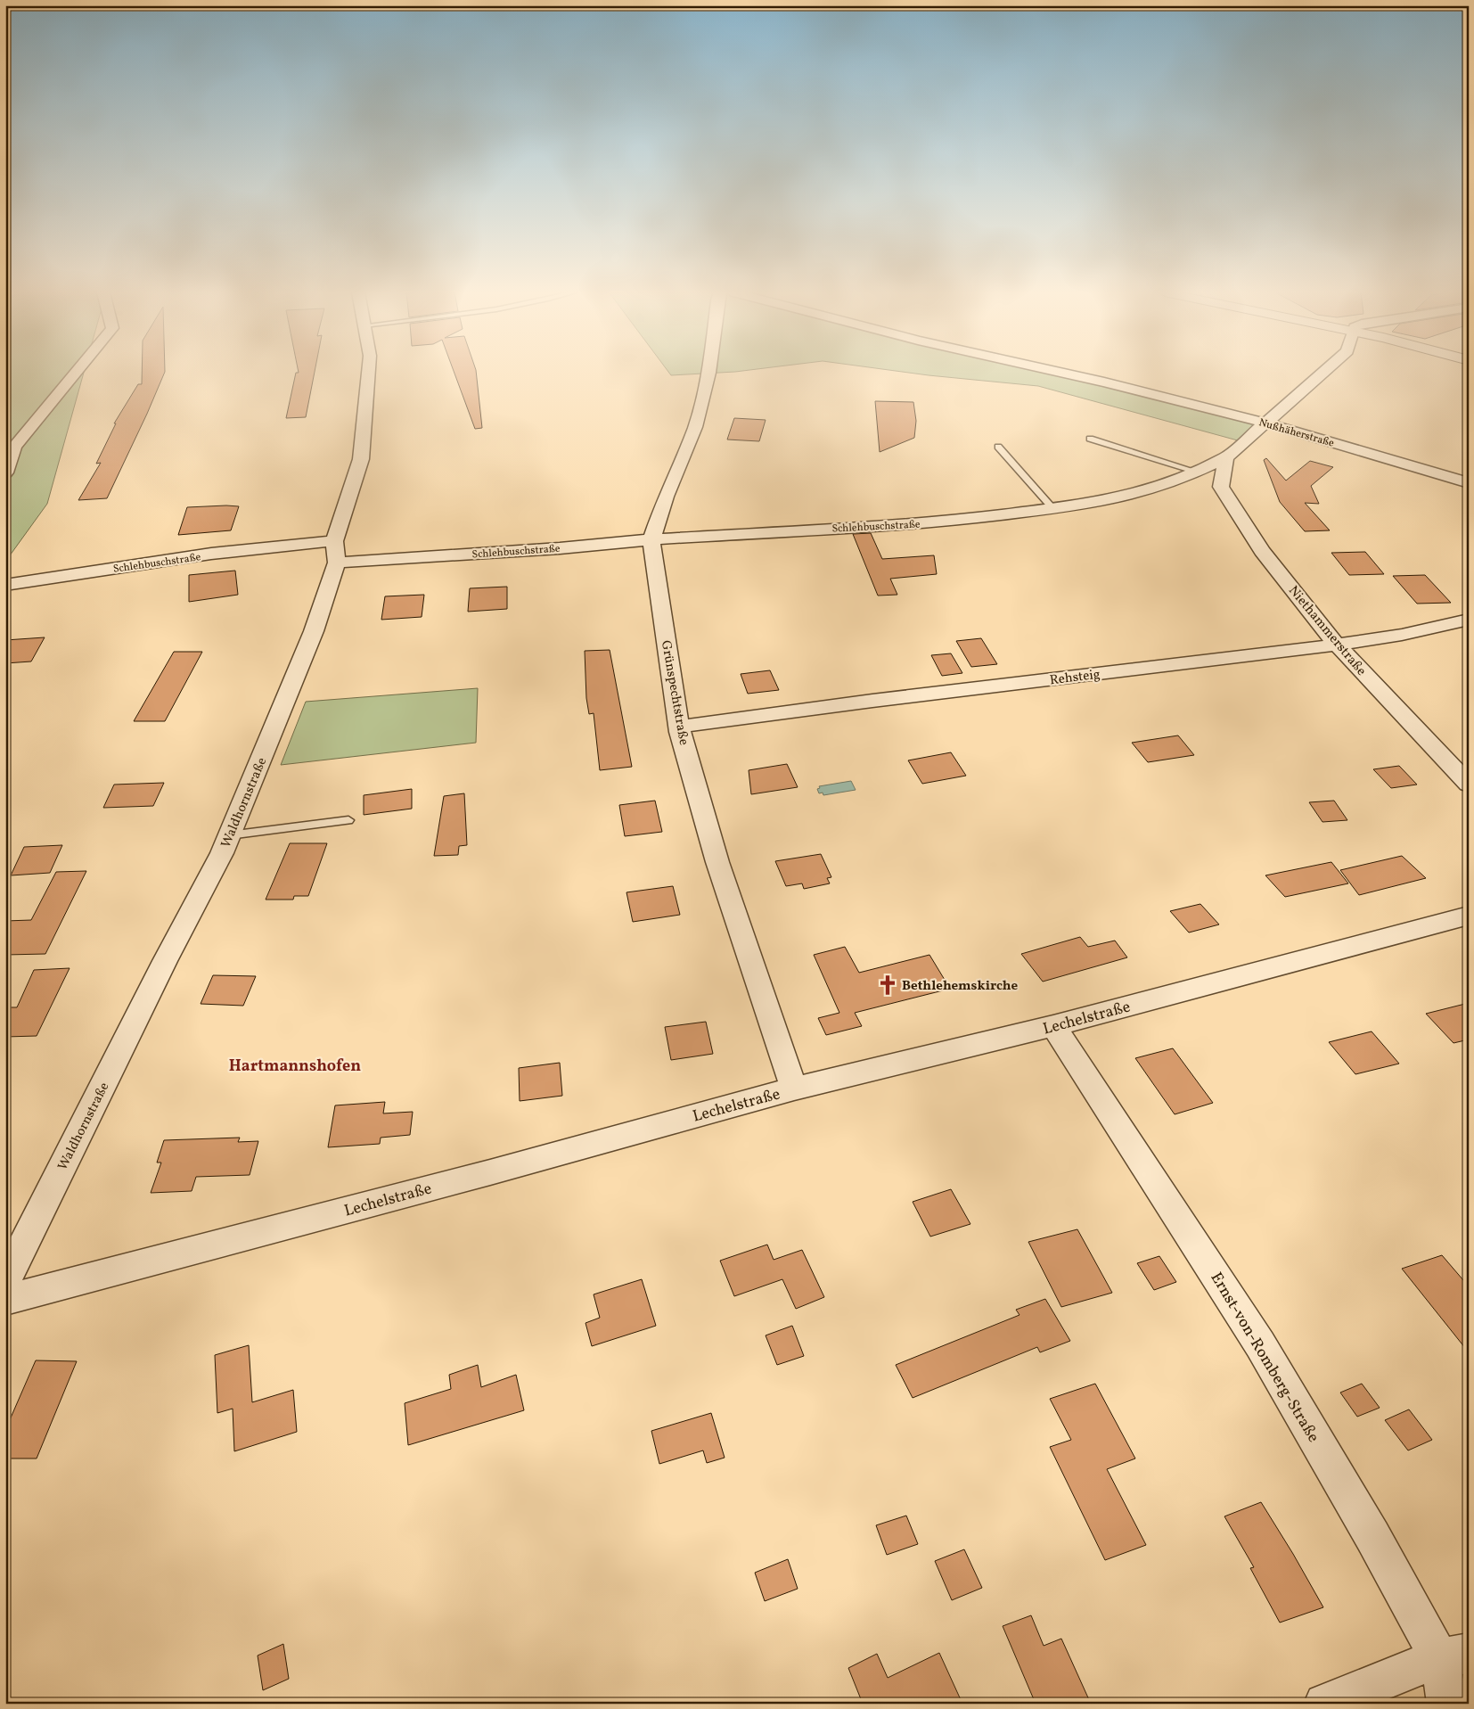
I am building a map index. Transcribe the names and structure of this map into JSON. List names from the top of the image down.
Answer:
{
  "streets": {
    "street": [
      "Nußhäherstraße",
      "Schlehbuschstraße",
      "Niethammerstraße",
      "Rehsteig",
      "Grünspechtstraße",
      "Waldhornstraße",
      "Lechelstraße",
      "Ernst-von-Romberg-Straße"
    ]
  },
  "crossings": [
    ["Nußhäherstraße", "Schlehbuschstraße"],
    ["Schlehbuschstraße", "Niethammerstraße"],
    ["Schlehbuschstraße", "Grünspechtstraße"],
    ["Schlehbuschstraße", "Waldhornstraße"],
    ["Niethammerstraße", "Rehsteig"],
    ["Rehsteig", "Grünspechtstraße"],
    ["Grünspechtstraße", "Lechelstraße"],
    ["Lechelstraße", "Ernst-von-Romberg-Straße"]
  ],
  "districts": ["Hartmannshofen"],
  "places": {
    "church": ["Bethlehemskirche"]
  }
}
